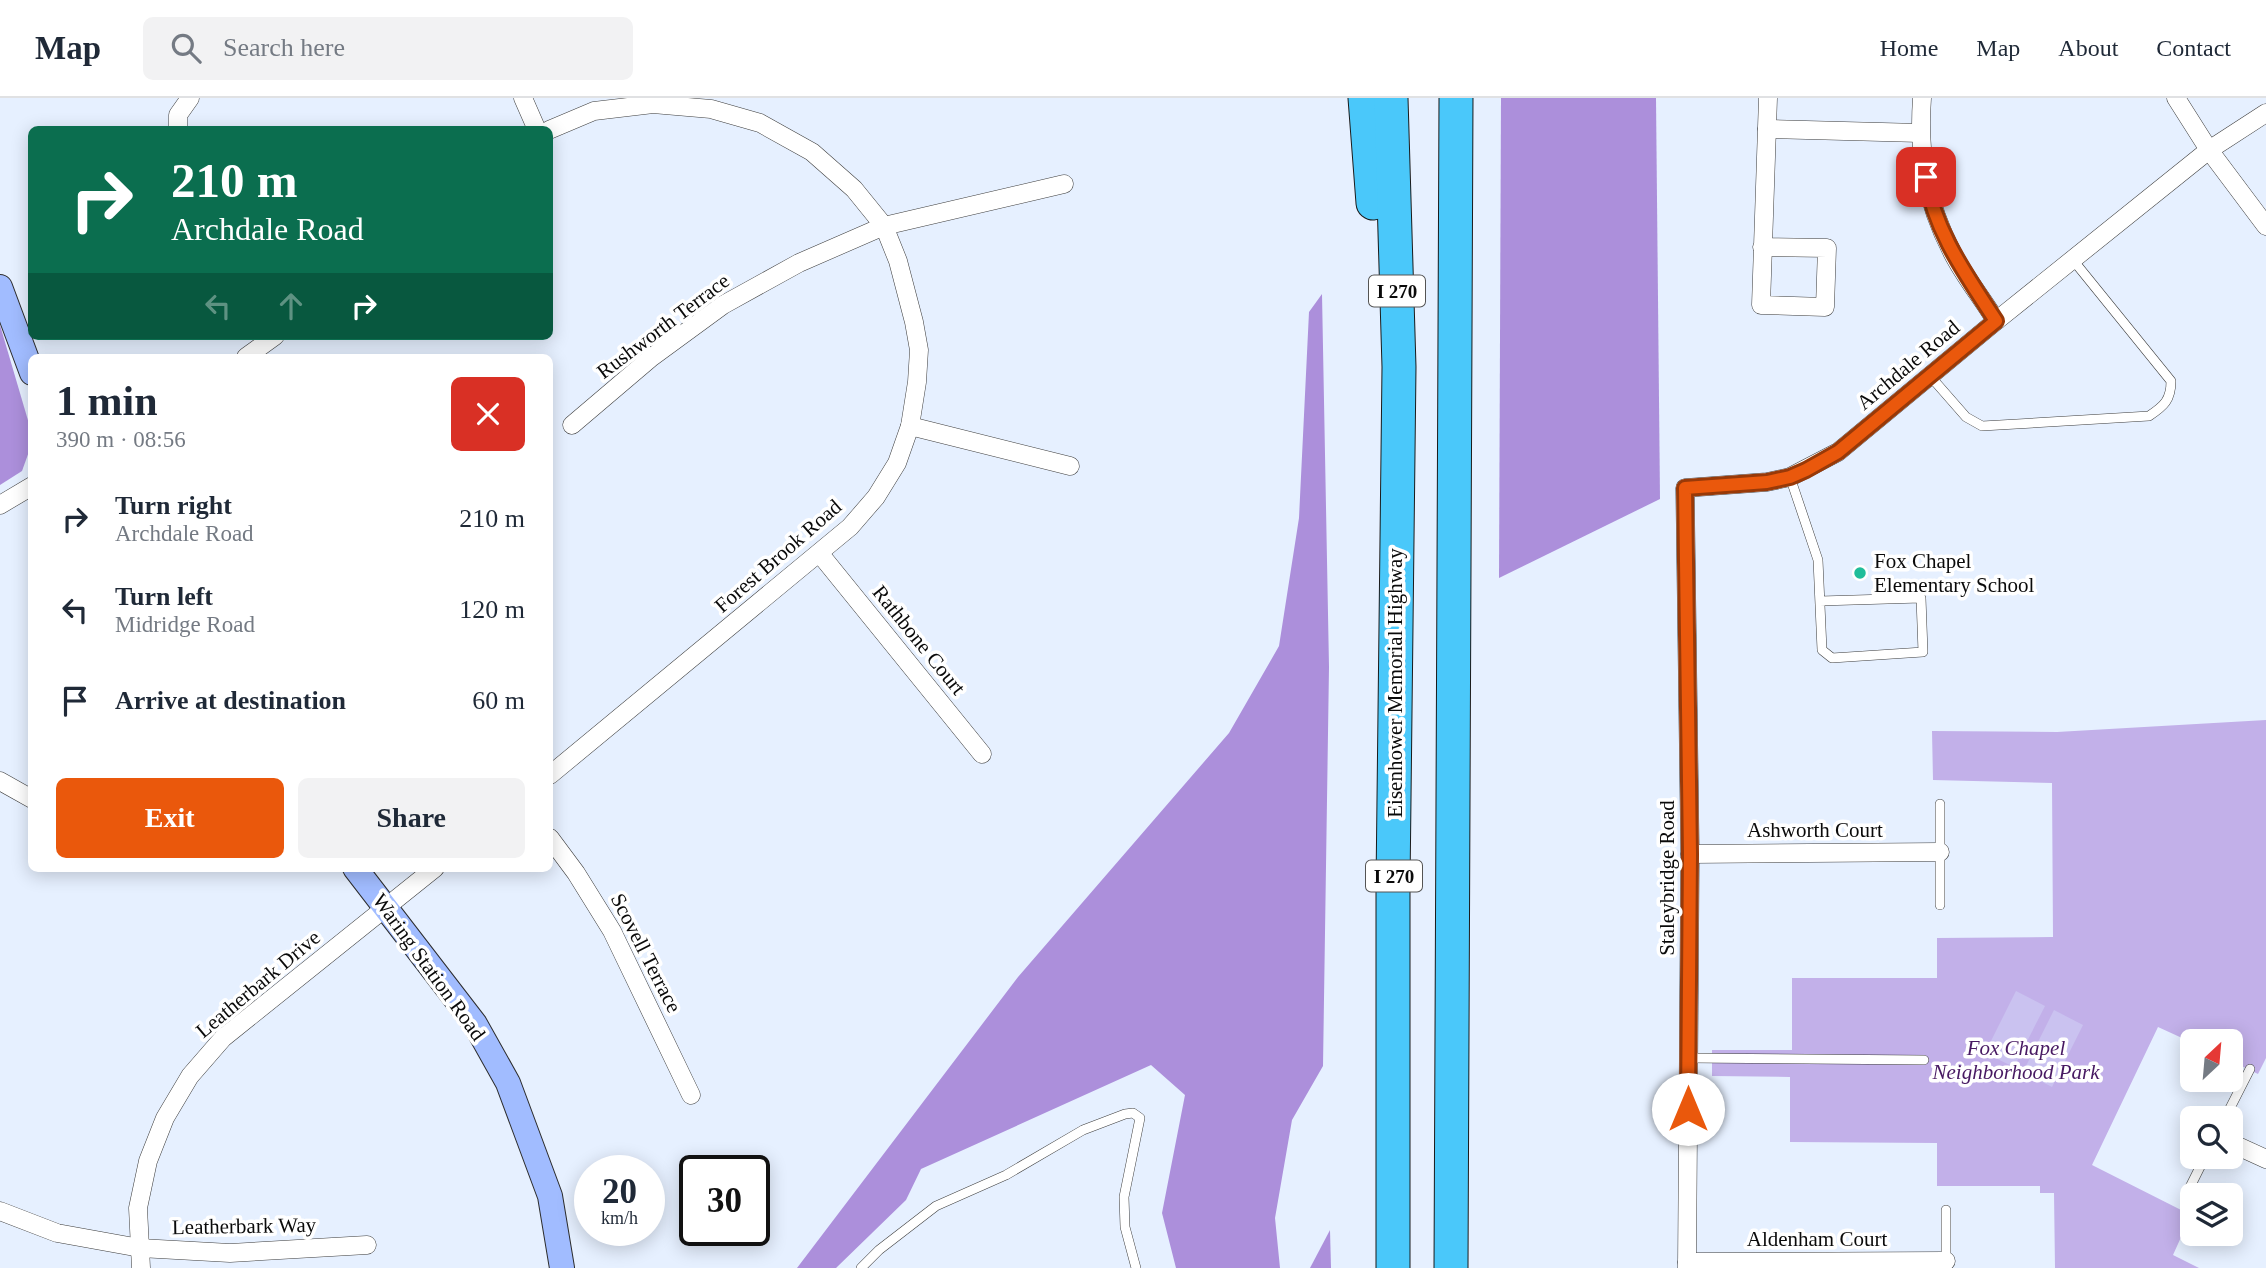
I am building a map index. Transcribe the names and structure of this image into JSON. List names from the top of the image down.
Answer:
{
  "streets": {
    "highway": ["I 270", "Eisenhower Memorial Highway"],
    "street": [
      "Rushworth Terrace",
      "Archdale Road",
      "Forest Brook Road",
      "Rathbone Court",
      "Ashworth Court",
      "Staleybridge Road",
      "Scovell Terrace",
      "Waring Station Road",
      "Leatherbark Drive",
      "Leatherbark Way",
      "Aldenham Court"
    ]
  },
  "crossings": [
    ["Rushworth Terrace", "Forest Brook Road"],
    ["Archdale Road", "Staleybridge Road"],
    ["Forest Brook Road", "Rathbone Court"],
    ["Ashworth Court", "Staleybridge Road"],
    ["Staleybridge Road", "Aldenham Court"],
    ["Waring Station Road", "Leatherbark Drive"],
    ["Leatherbark Drive", "Leatherbark Way"]
  ],
  "parks": ["Fox Chapel Neighborhood Park"],
  "places": ["Fox Chapel Elementary School"],
  "north": "top right",
  "page": {
    "header": "Map",
    "search": "Search here",
    "nav": [
      "Home",
      "Map",
      "About",
      "Contact"
    ],
    "turn": ["210 m", "Archdale Road"],
    "heading": ["1 min", "390 m · 08:56"],
    "list": [
      {
        "name": "Turn right",
        "note": "Archdale Road",
        "value": "210 m"
      },
      {
        "name": "Turn left",
        "note": "Midridge Road",
        "value": "120 m"
      },
      {
        "name": "Arrive at destination",
        "value": "60 m"
      }
    ],
    "buttons": ["Exit", "Share"],
    "speed": "20 km/h",
    "limit": "30"
  }
}
